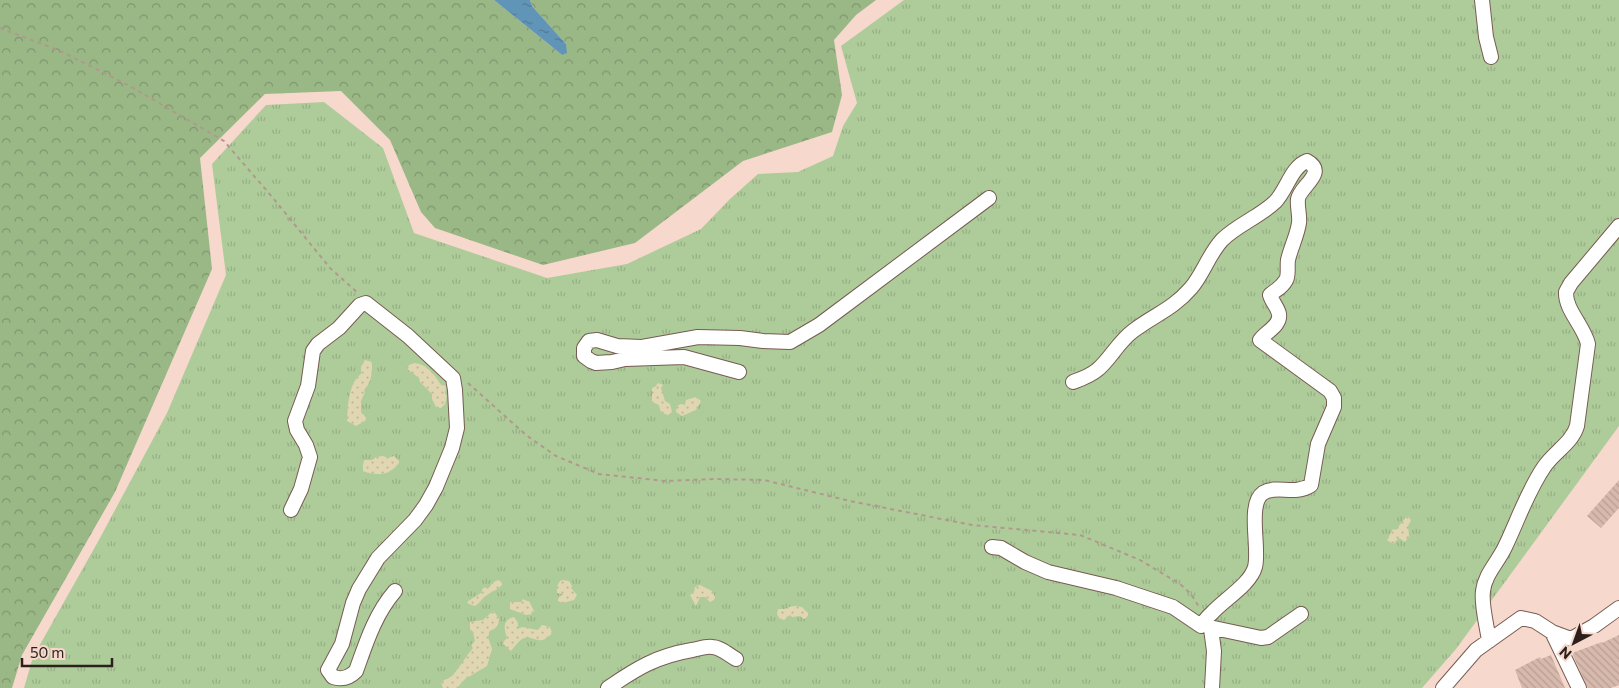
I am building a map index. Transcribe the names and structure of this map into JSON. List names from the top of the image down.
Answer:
{
  "scale_bar": "50 m",
  "north": "bottom left"
}
